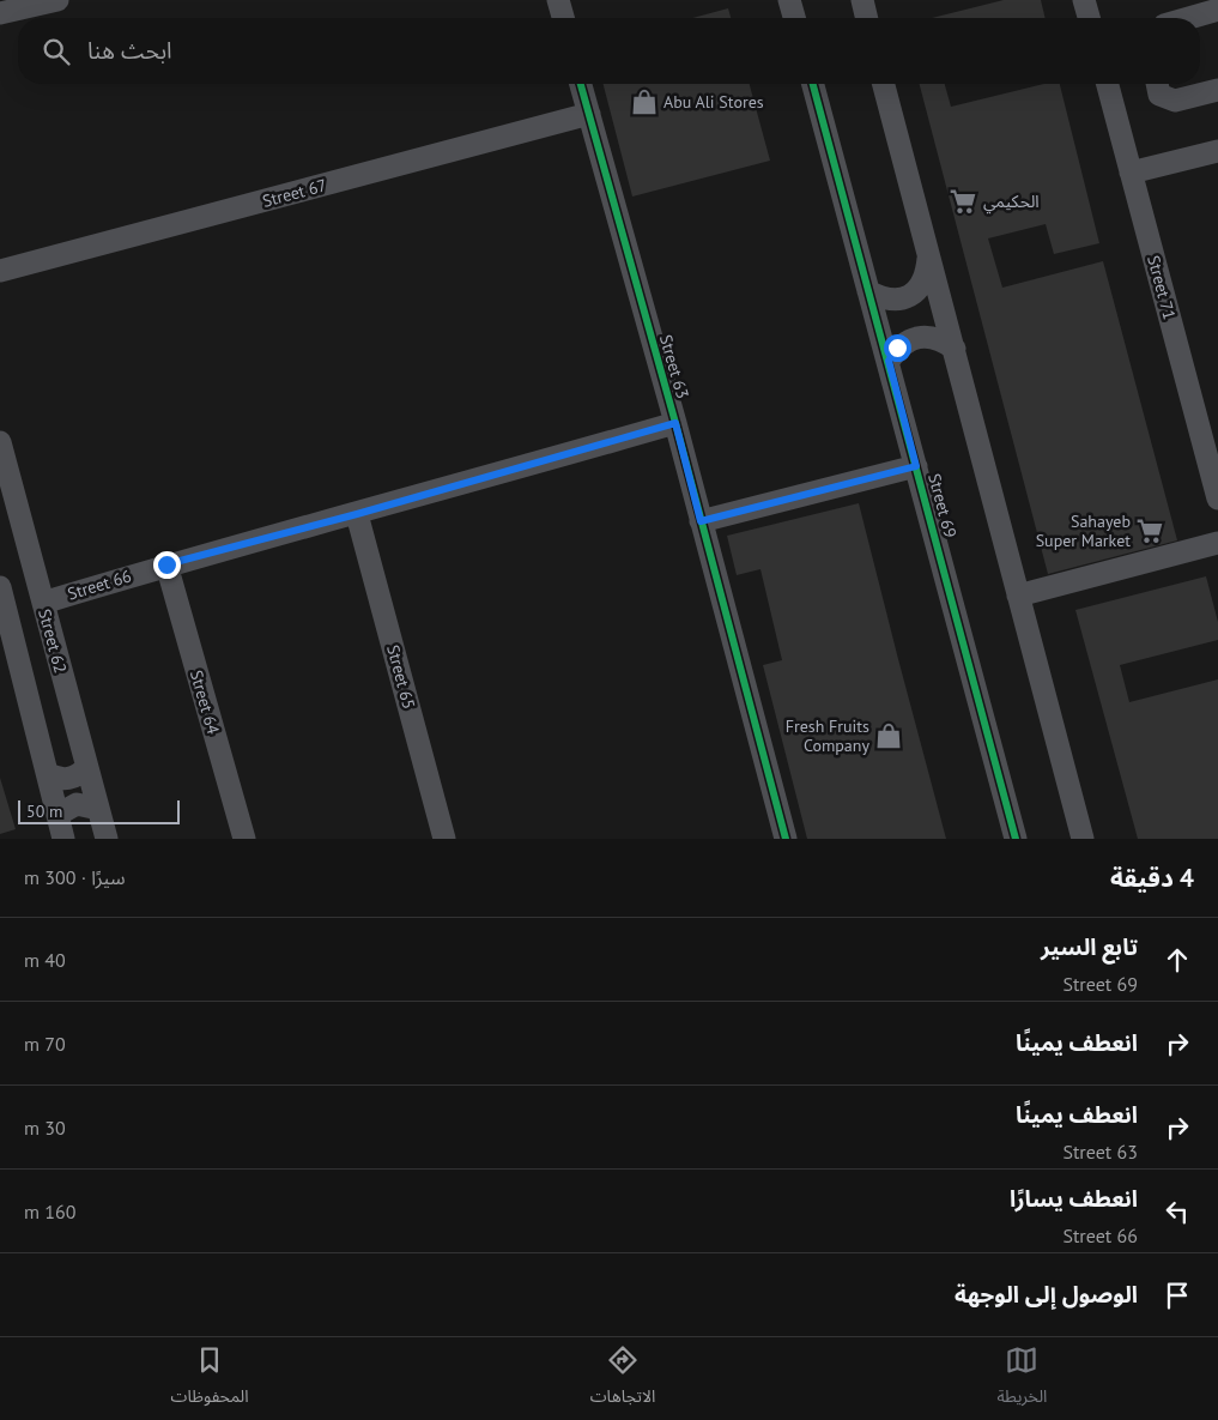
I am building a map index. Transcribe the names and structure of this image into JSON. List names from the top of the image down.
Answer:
{
  "streets": {
    "street": [
      "Street 67",
      "Street 71",
      "Street 63",
      "Street 69",
      "Street 66",
      "Street 62",
      "Street 65",
      "Street 64"
    ]
  },
  "crossings": [
    ["Street 67", "Street 63"],
    ["Street 63", "Street 66"],
    ["Street 66", "Street 62"],
    ["Street 66", "Street 65"],
    ["Street 66", "Street 64"]
  ],
  "places": {
    "shop": ["Abu Ali Stores", "Fresh Fruits Company"],
    "supermarket": ["الحكيمي", "Sahayeb Super Market"]
  },
  "scale_bar": "50 m",
  "page": {
    "search": "ابحث هنا",
    "scale": "50 m",
    "heading": ["4 دقيقة", "سيرًا · 300 m"],
    "list": [
      ["تابع السير", "Street 69", "40 m"],
      ["انعطف يمينًا", "70 m"],
      ["انعطف يمينًا", "Street 63", "30 m"],
      ["انعطف يسارًا", "Street 66", "160 m"],
      "الوصول إلى الوجهة"
    ],
    "nav": ["الخريطة", "الاتجاهات", "المحفوظات"]
  }
}
